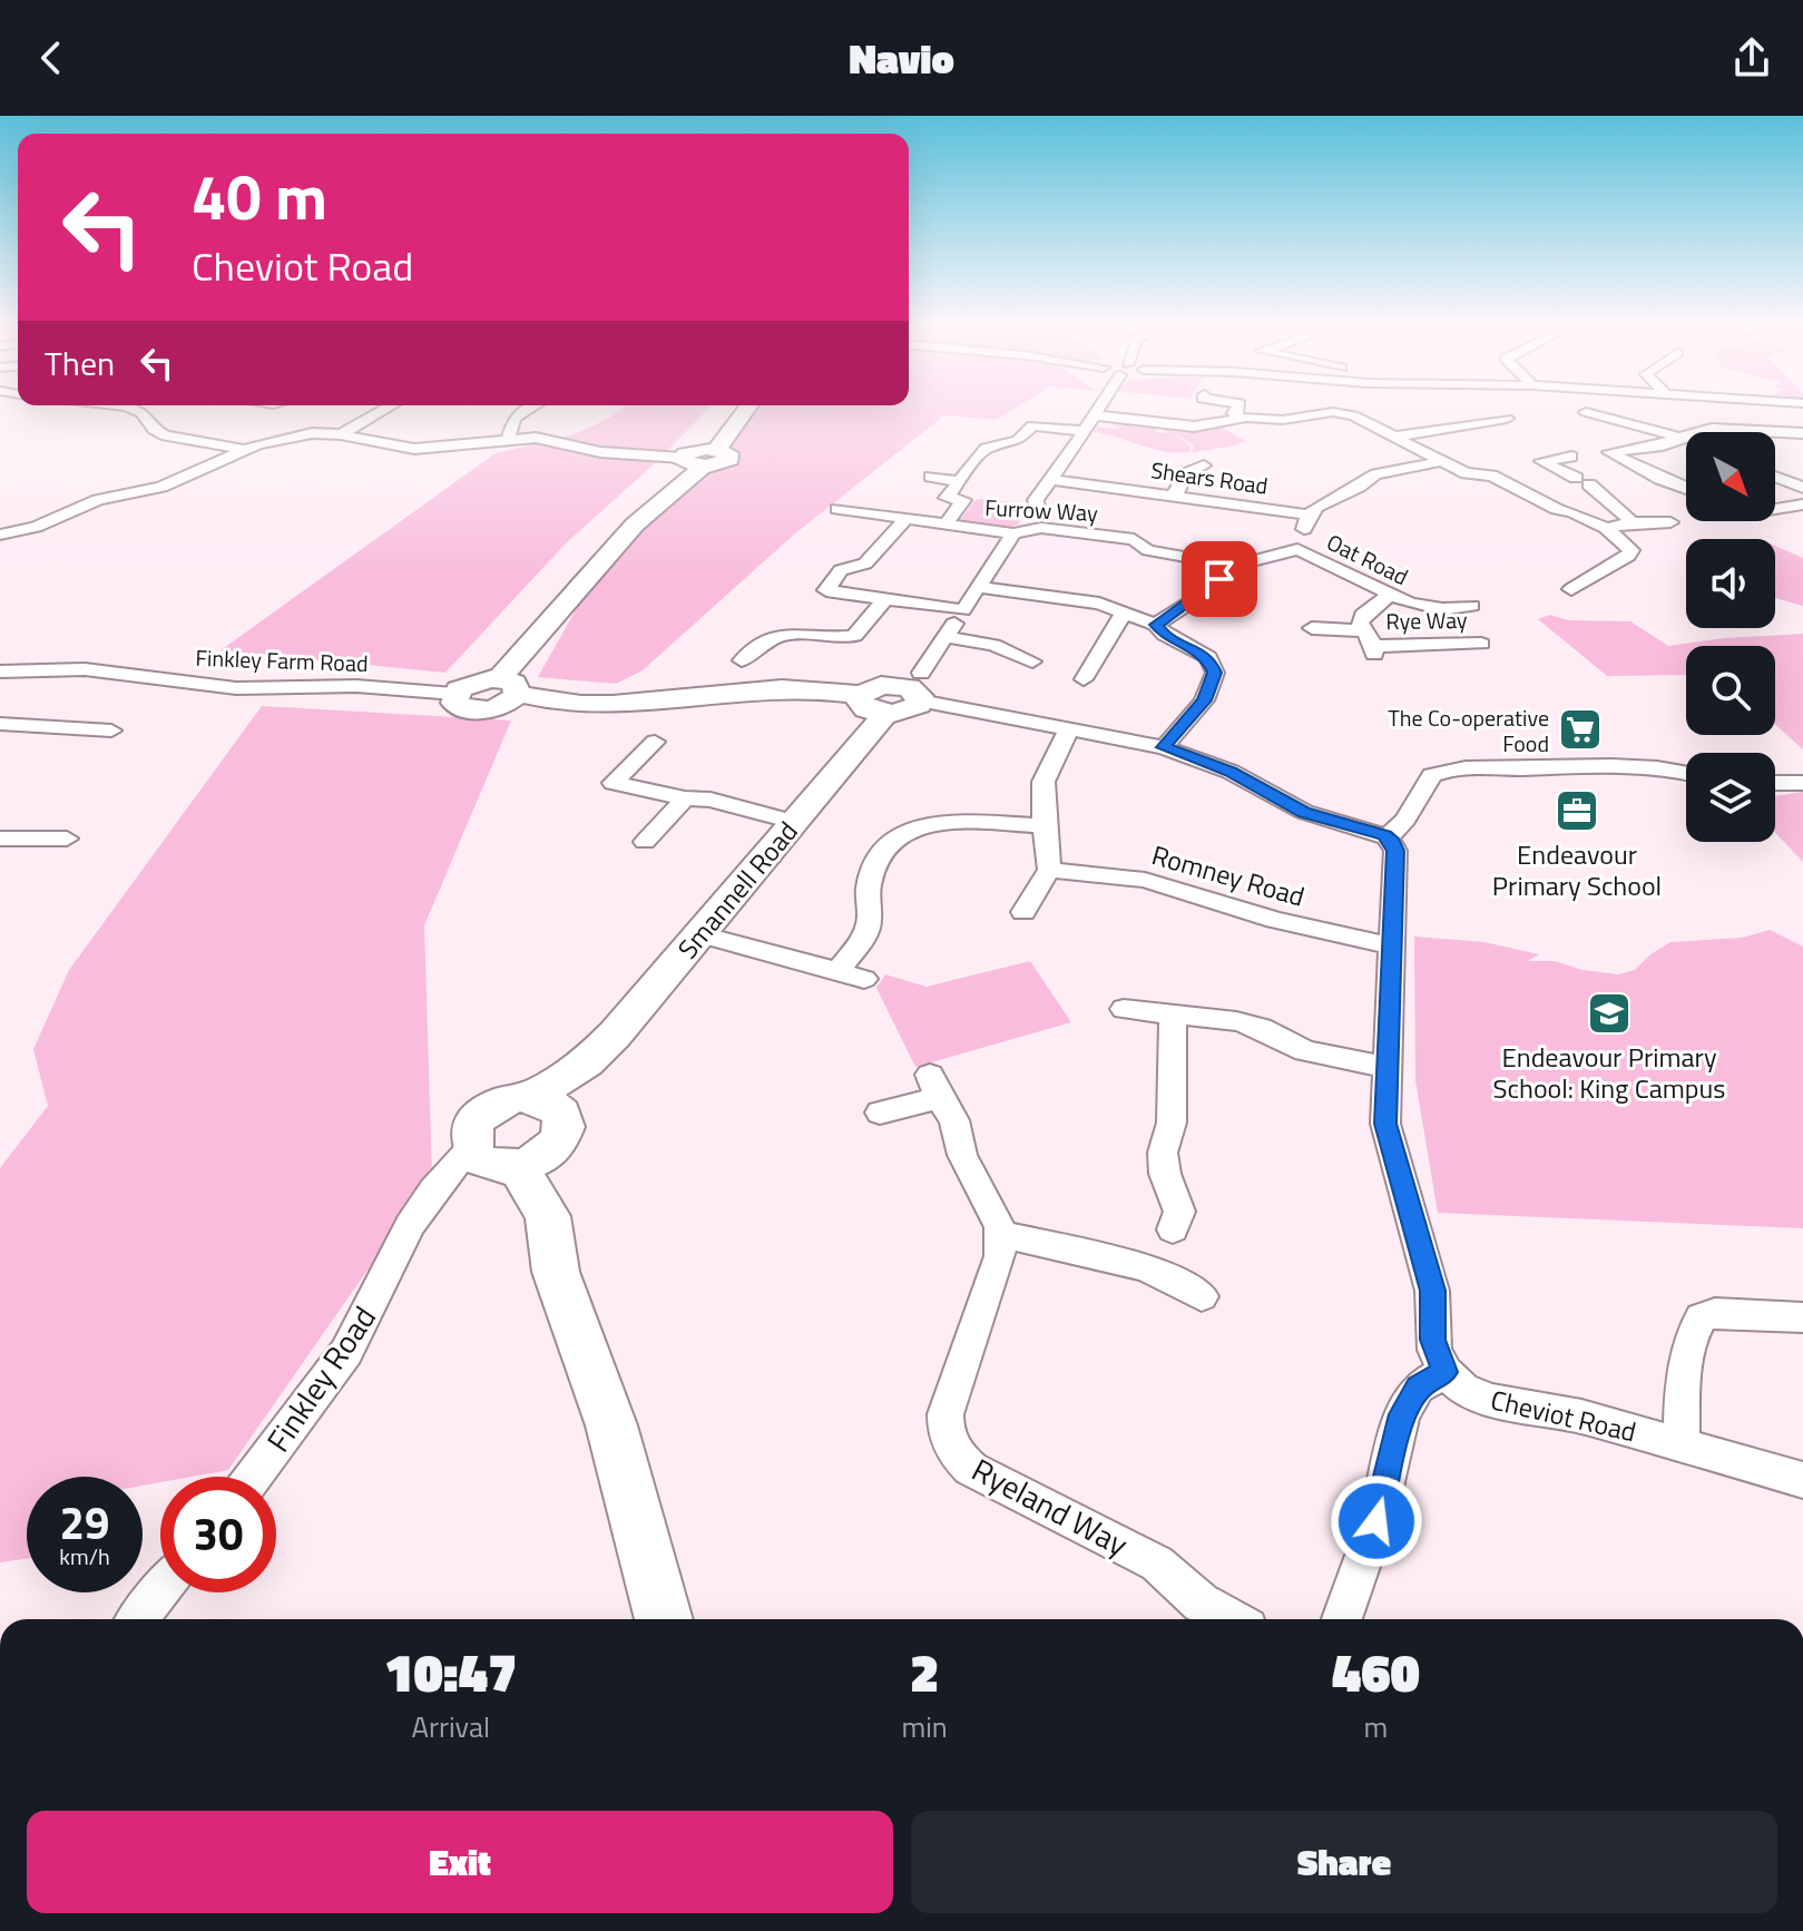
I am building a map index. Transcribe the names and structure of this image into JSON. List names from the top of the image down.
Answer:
{
  "streets": {
    "street": [
      "Shears Road",
      "Furrow Way",
      "Oat Road",
      "Rye Way",
      "Finkley Farm Road",
      "Romney Road",
      "Smannell Road",
      "Finkley Road",
      "Cheviot Road",
      "Ryeland Way"
    ]
  },
  "crossings": [
    ["Oat Road", "Rye Way"]
  ],
  "places": {
    "supermarket": ["The Co-operative Food"],
    "office": ["Endeavour Primary School"],
    "school or university": ["Endeavour Primary School: King Campus"]
  },
  "north": "bottom right",
  "page": {
    "header": "Navio",
    "turn": ["40 m", "Cheviot Road"],
    "then": "Then",
    "speed": "29 km/h",
    "limit": "30",
    "eta": [
      "10:47",
      "Arrival",
      "2",
      "min",
      "460",
      "m"
    ],
    "buttons": ["Exit", "Share"]
  }
}
